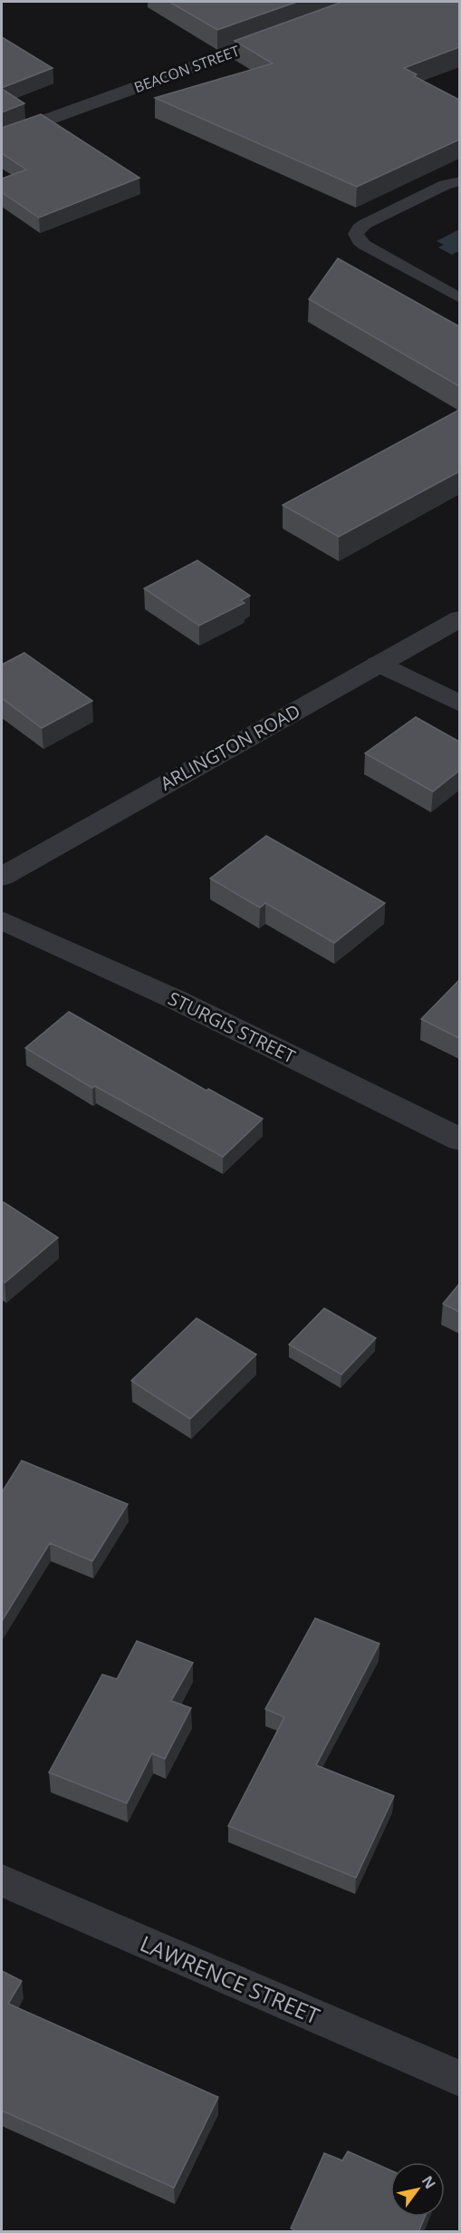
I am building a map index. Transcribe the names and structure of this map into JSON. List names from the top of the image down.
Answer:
{
  "streets": {
    "street": [
      "BEACON STREET",
      "ARLINGTON ROAD",
      "STURGIS STREET",
      "LAWRENCE STREET"
    ]
  },
  "north": "top right"
}
